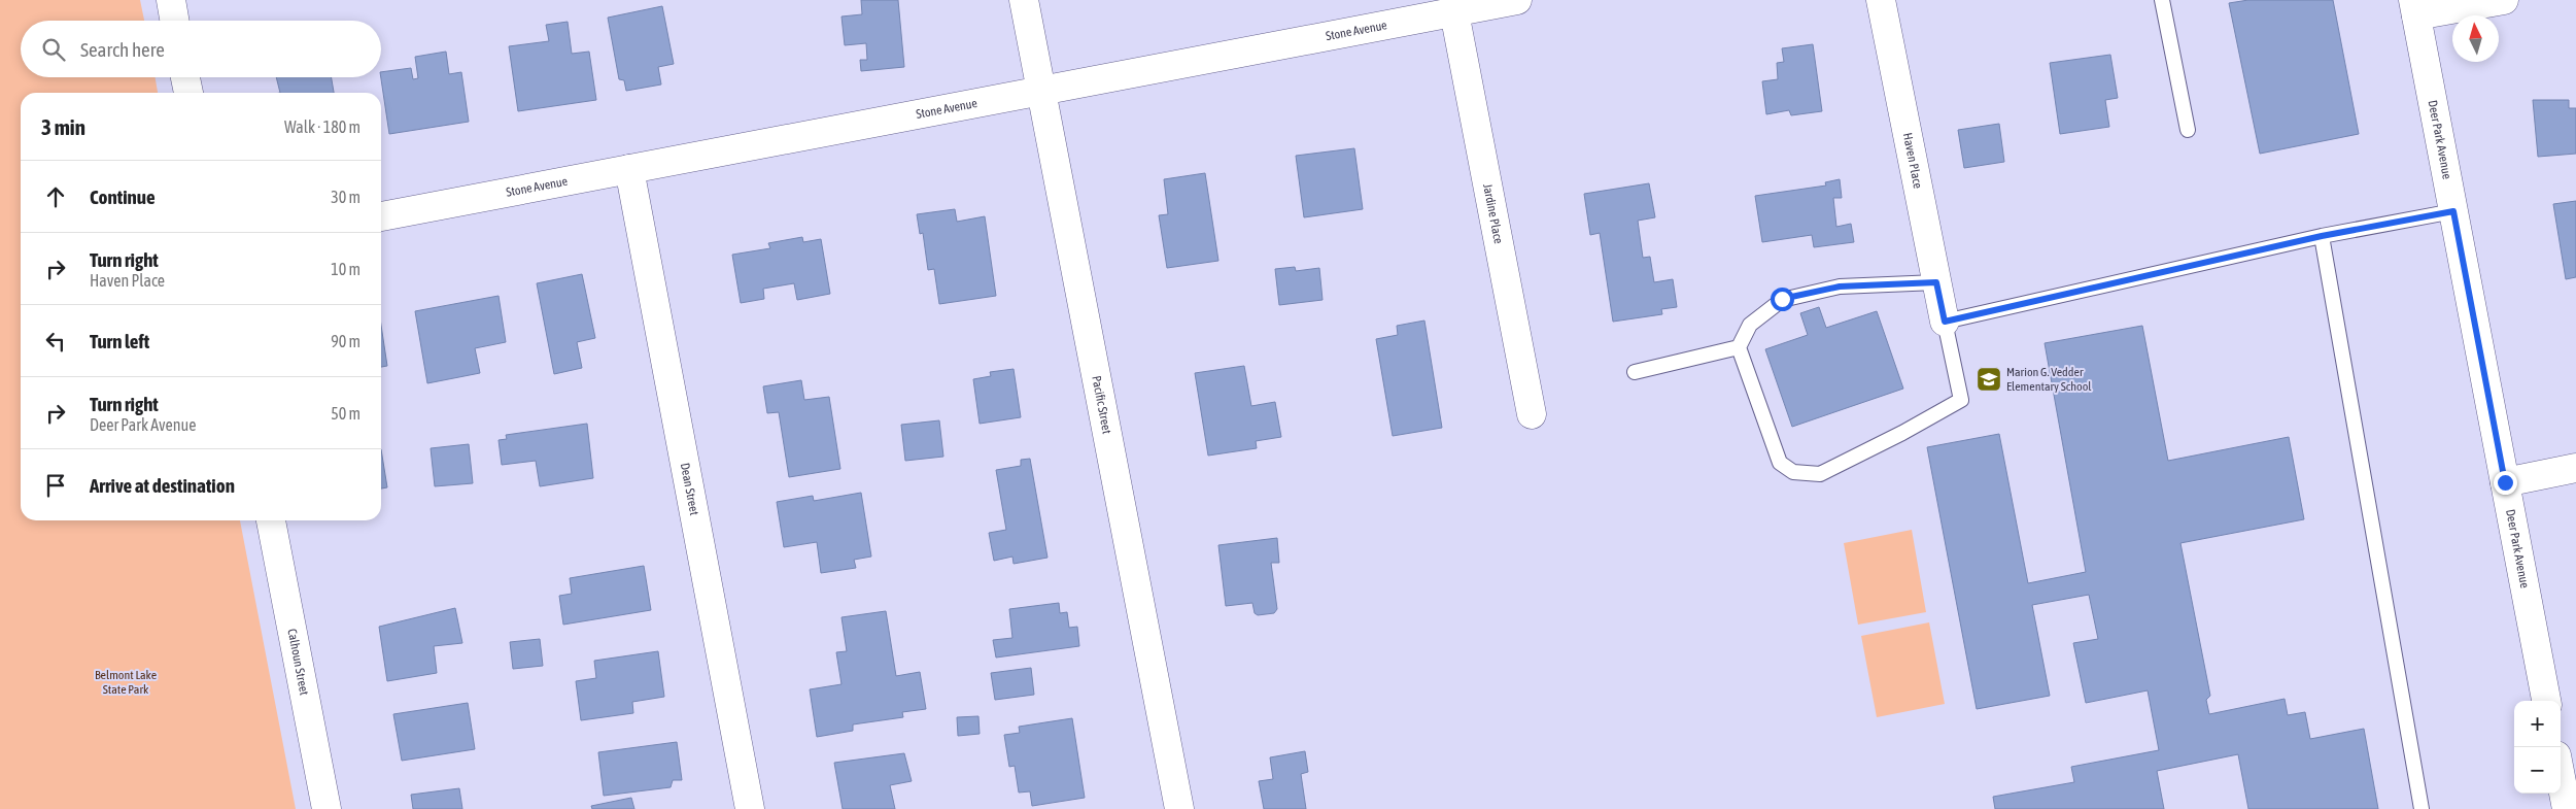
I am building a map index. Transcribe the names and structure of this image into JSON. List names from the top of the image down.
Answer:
{
  "streets": {
    "street": [
      "Stone Avenue",
      "Deer Park Avenue",
      "Haven Place",
      "Jardine Place",
      "Pacific Street",
      "Dean Street",
      "Calhoun Street"
    ]
  },
  "crossings": [
    ["Stone Avenue", "Jardine Place"],
    ["Stone Avenue", "Pacific Street"],
    ["Stone Avenue", "Dean Street"]
  ],
  "parks": ["Belmont Lake State Park"],
  "places": {
    "school or university": ["Marion G. Vedder Elementary School"]
  },
  "north": "top",
  "page": {
    "search": "Search here",
    "heading": ["3 min", "Walk · 180 m"],
    "list": [
      ["Continue", "30 m"],
      ["Turn right", "Haven Place", "10 m"],
      ["Turn left", "90 m"],
      ["Turn right", "Deer Park Avenue", "50 m"],
      "Arrive at destination"
    ],
    "map_buttons": ["+", "−"]
  }
}
